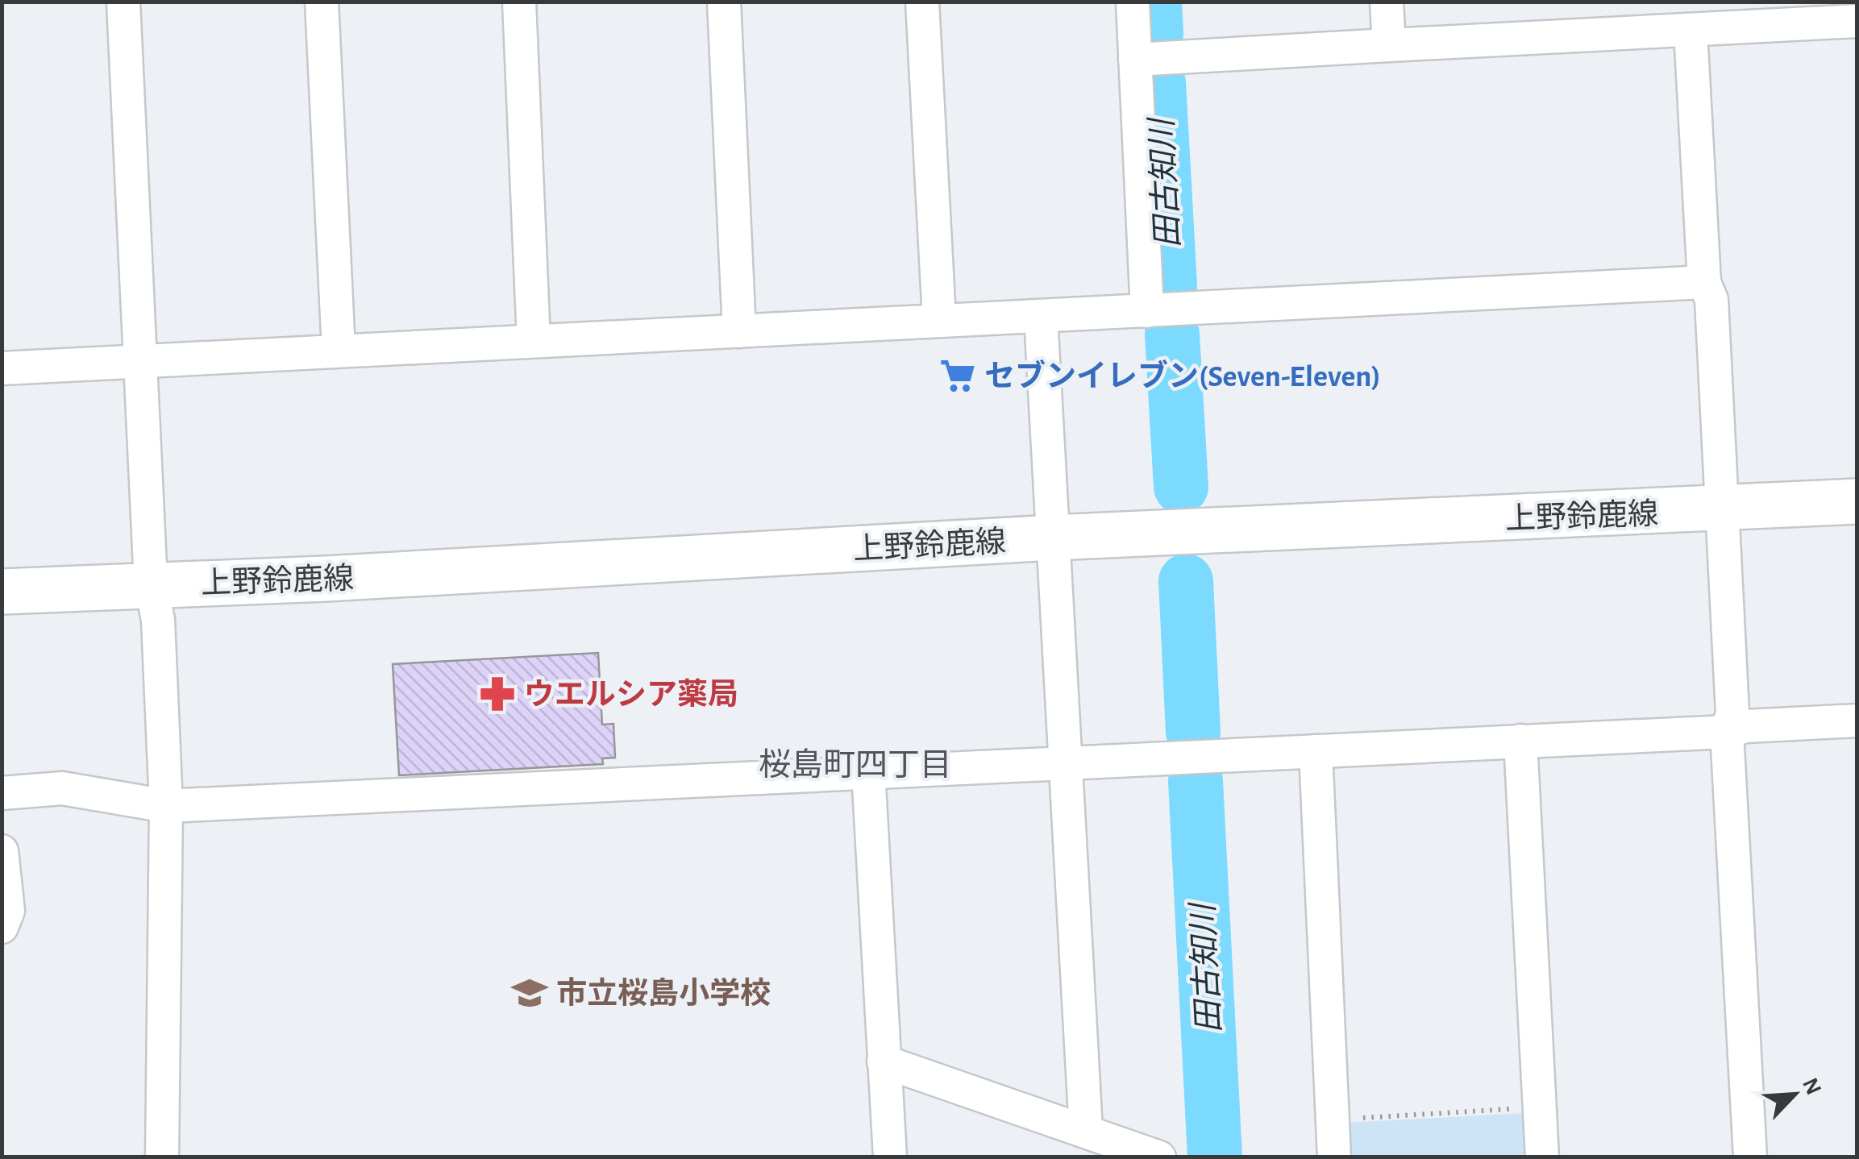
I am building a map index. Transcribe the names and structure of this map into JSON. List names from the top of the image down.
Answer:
{
  "streets": {
    "main road": ["上野鈴鹿線"]
  },
  "districts": ["桜島町四丁目"],
  "water": ["田古知川"],
  "places": {
    "supermarket": ["セブンイレブン(Seven-Eleven)"],
    "pharmacy": ["ウエルシア薬局"],
    "school or university": ["市立桜島小学校"]
  },
  "north": "top right"
}
